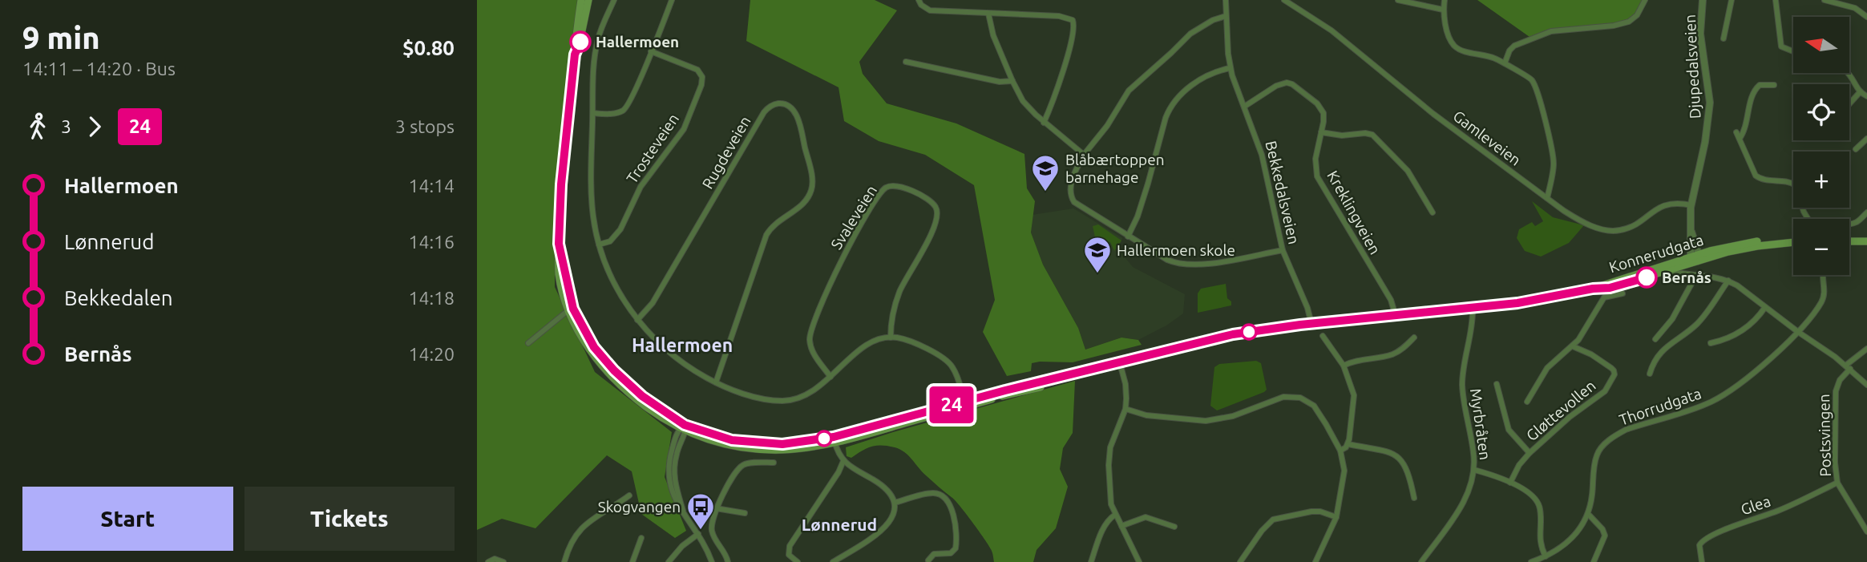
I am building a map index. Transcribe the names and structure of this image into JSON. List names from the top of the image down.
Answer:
{
  "streets": {
    "main road": ["Konnerudgata"],
    "street": [
      "Djupedalsveien",
      "Gamleveien",
      "Trosteveien",
      "Rugdeveien",
      "Bekkedalsveien",
      "Kreklingveien",
      "Svaleveien",
      "Thorrudgata",
      "Gløttevollen",
      "Myrbråten",
      "Postsvingen",
      "Glea"
    ]
  },
  "crossings": [
    ["Djupedalsveien", "Gamleveien"],
    ["Djupedalsveien", "Konnerudgata"],
    ["Bekkedalsveien", "Kreklingveien"],
    ["Bekkedalsveien", "Konnerudgata"],
    ["Kreklingveien", "Konnerudgata"],
    ["Konnerudgata", "Myrbråten"],
    ["Postsvingen", "Glea"]
  ],
  "districts": ["Hallermoen", "Lønnerud"],
  "places": {
    "other": ["Hallermoen", "Bernås"],
    "school or university": ["Blåbærtoppen barnehage", "Hallermoen skole"],
    "bus stop": ["Skogvangen"]
  },
  "lines": ["bus line 24"],
  "north": "left",
  "page": {
    "heading": ["9 min", "14:11 – 14:20 · Bus", "$0.80"],
    "on_map": "24",
    "map_buttons": ["+", "−"],
    "legs": ["3", "24", "3 stops"],
    "list": [
      {
        "name": "Hallermoen",
        "value": "14:14"
      },
      {
        "name": "Lønnerud",
        "value": "14:16"
      },
      {
        "name": "Bekkedalen",
        "value": "14:18"
      },
      {
        "name": "Bernås",
        "value": "14:20"
      }
    ],
    "buttons": ["Start", "Tickets"]
  }
}
